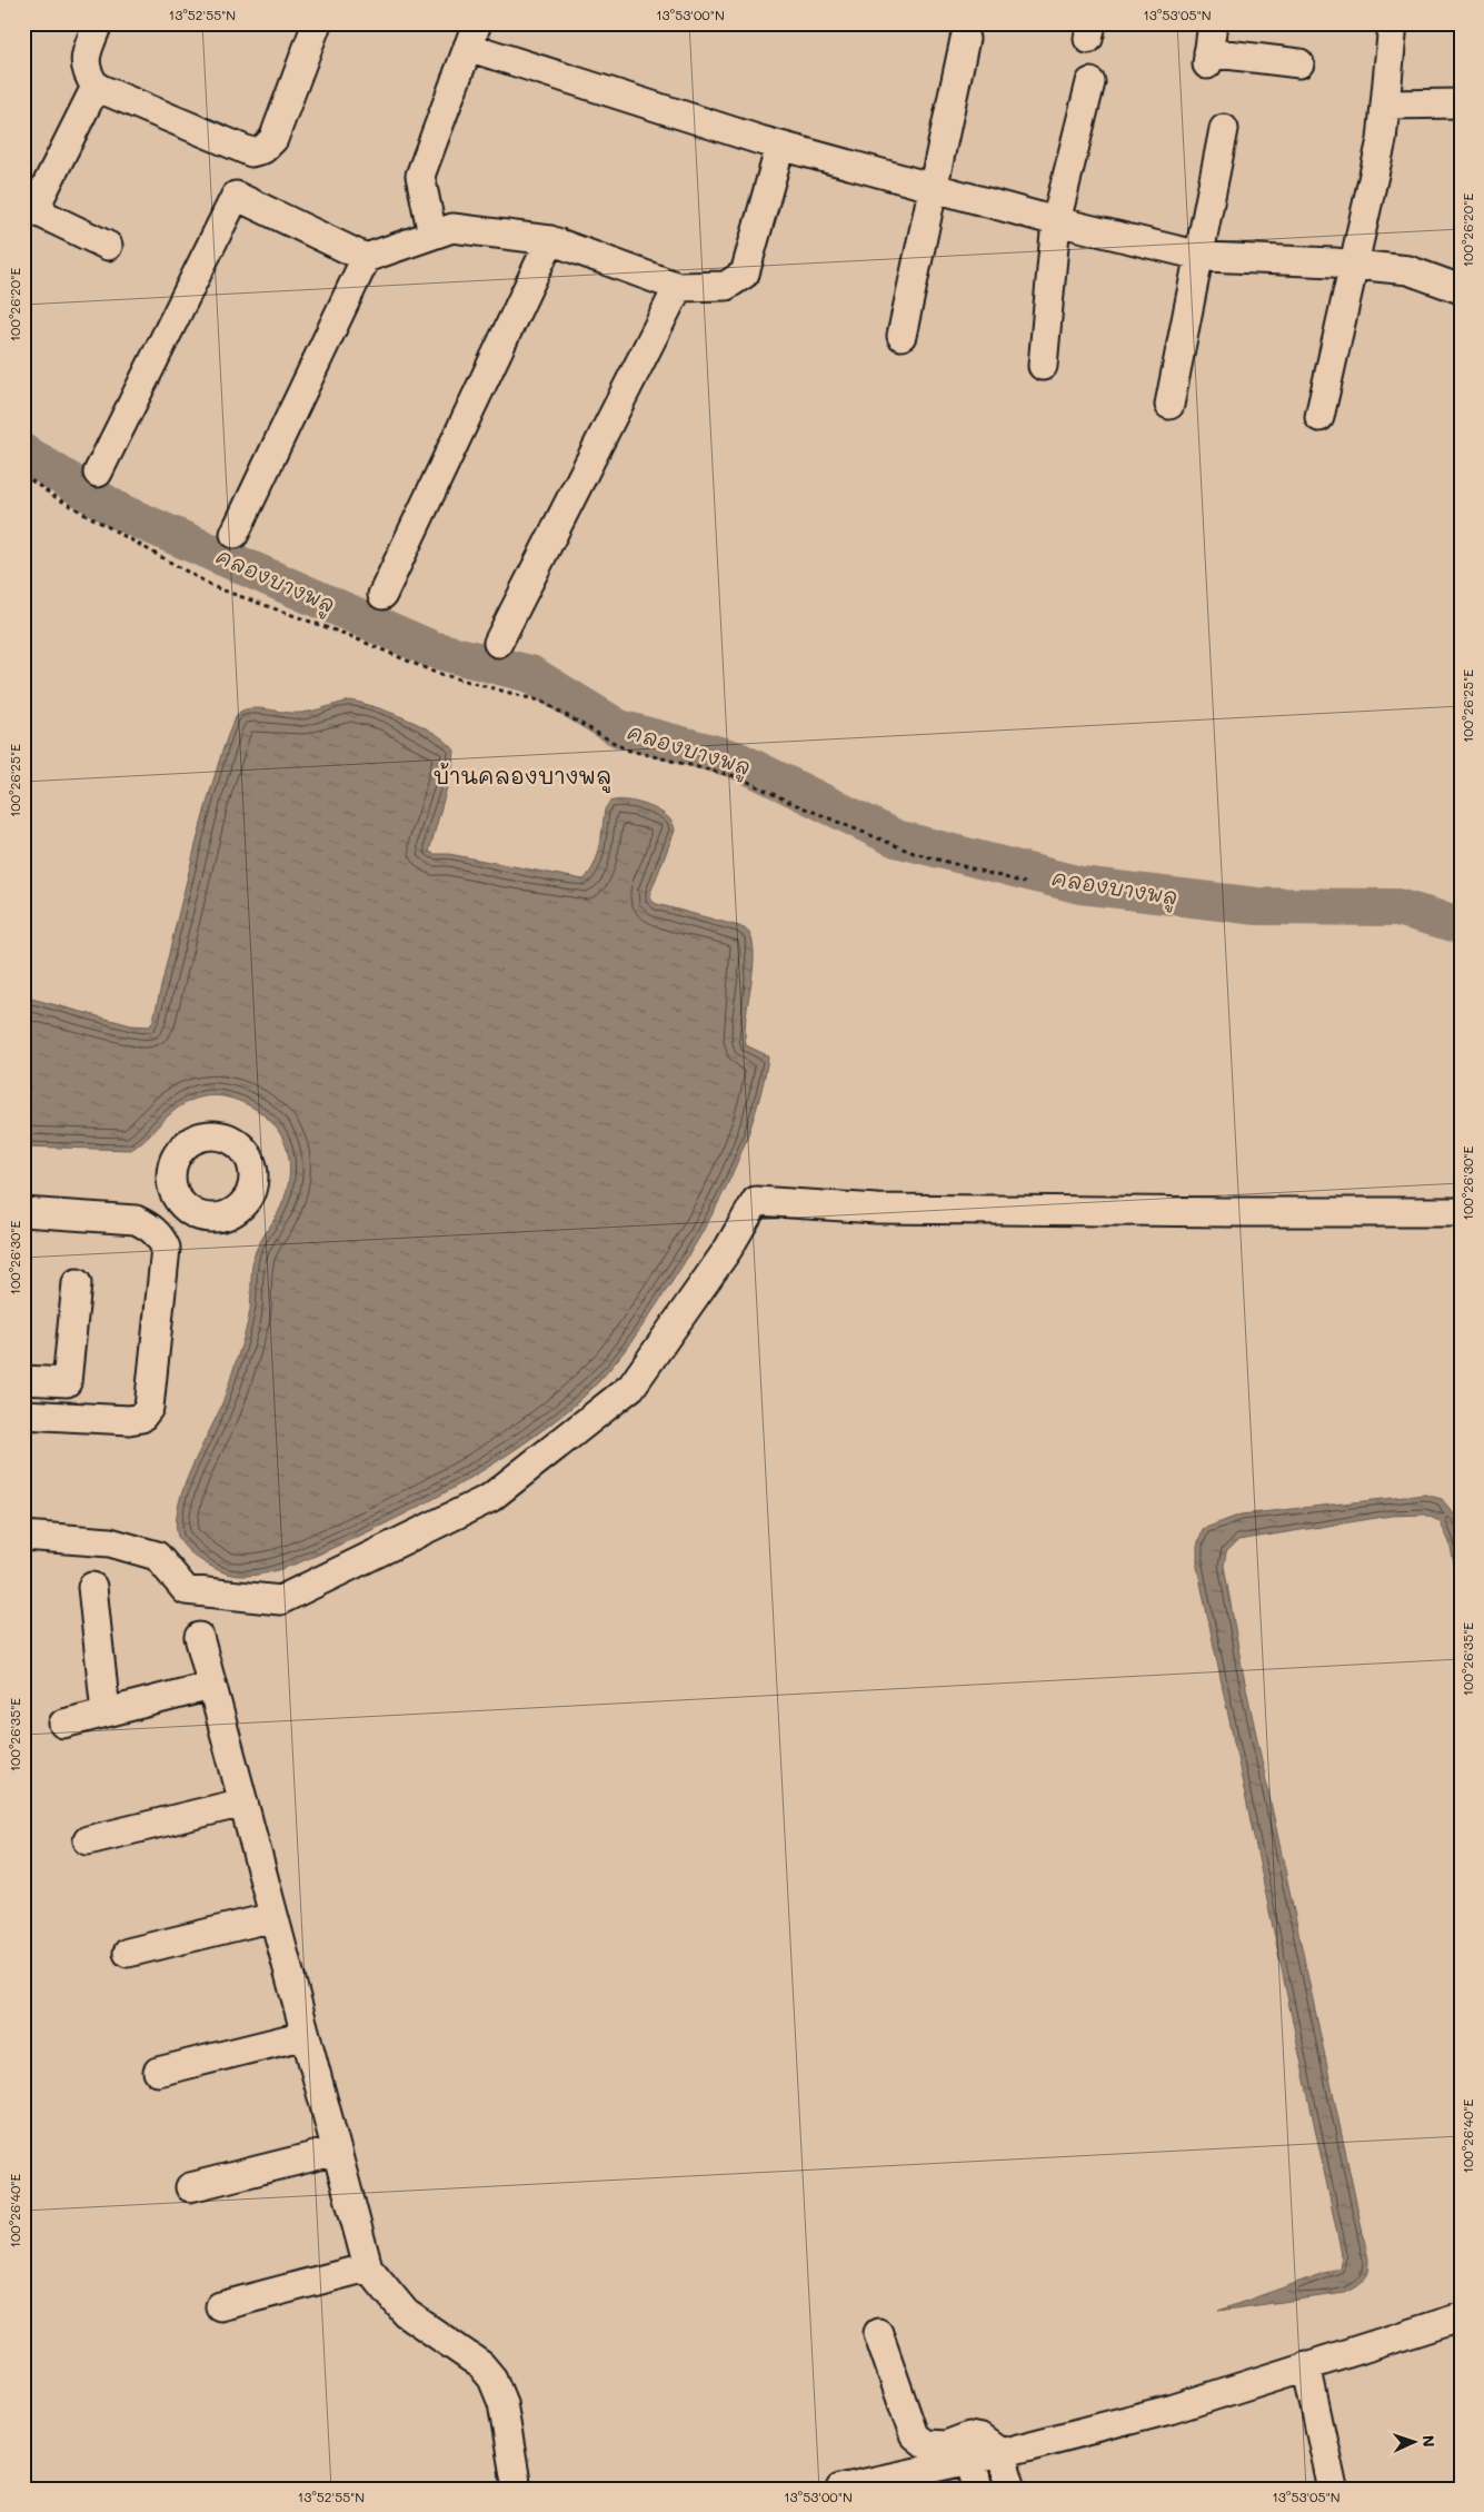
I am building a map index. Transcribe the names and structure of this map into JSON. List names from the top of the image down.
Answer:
{
  "districts": ["บ้านคลองบางพลู"],
  "water": ["คลองบางพลู"],
  "north": "right",
  "coordinates": [
    "13°52'55\"N",
    "13°53'00\"N",
    "13°53'05\"N",
    "100°26'20\"E",
    "100°26'25\"E",
    "100°26'30\"E",
    "100°26'35\"E",
    "100°26'40\"E"
  ]
}
